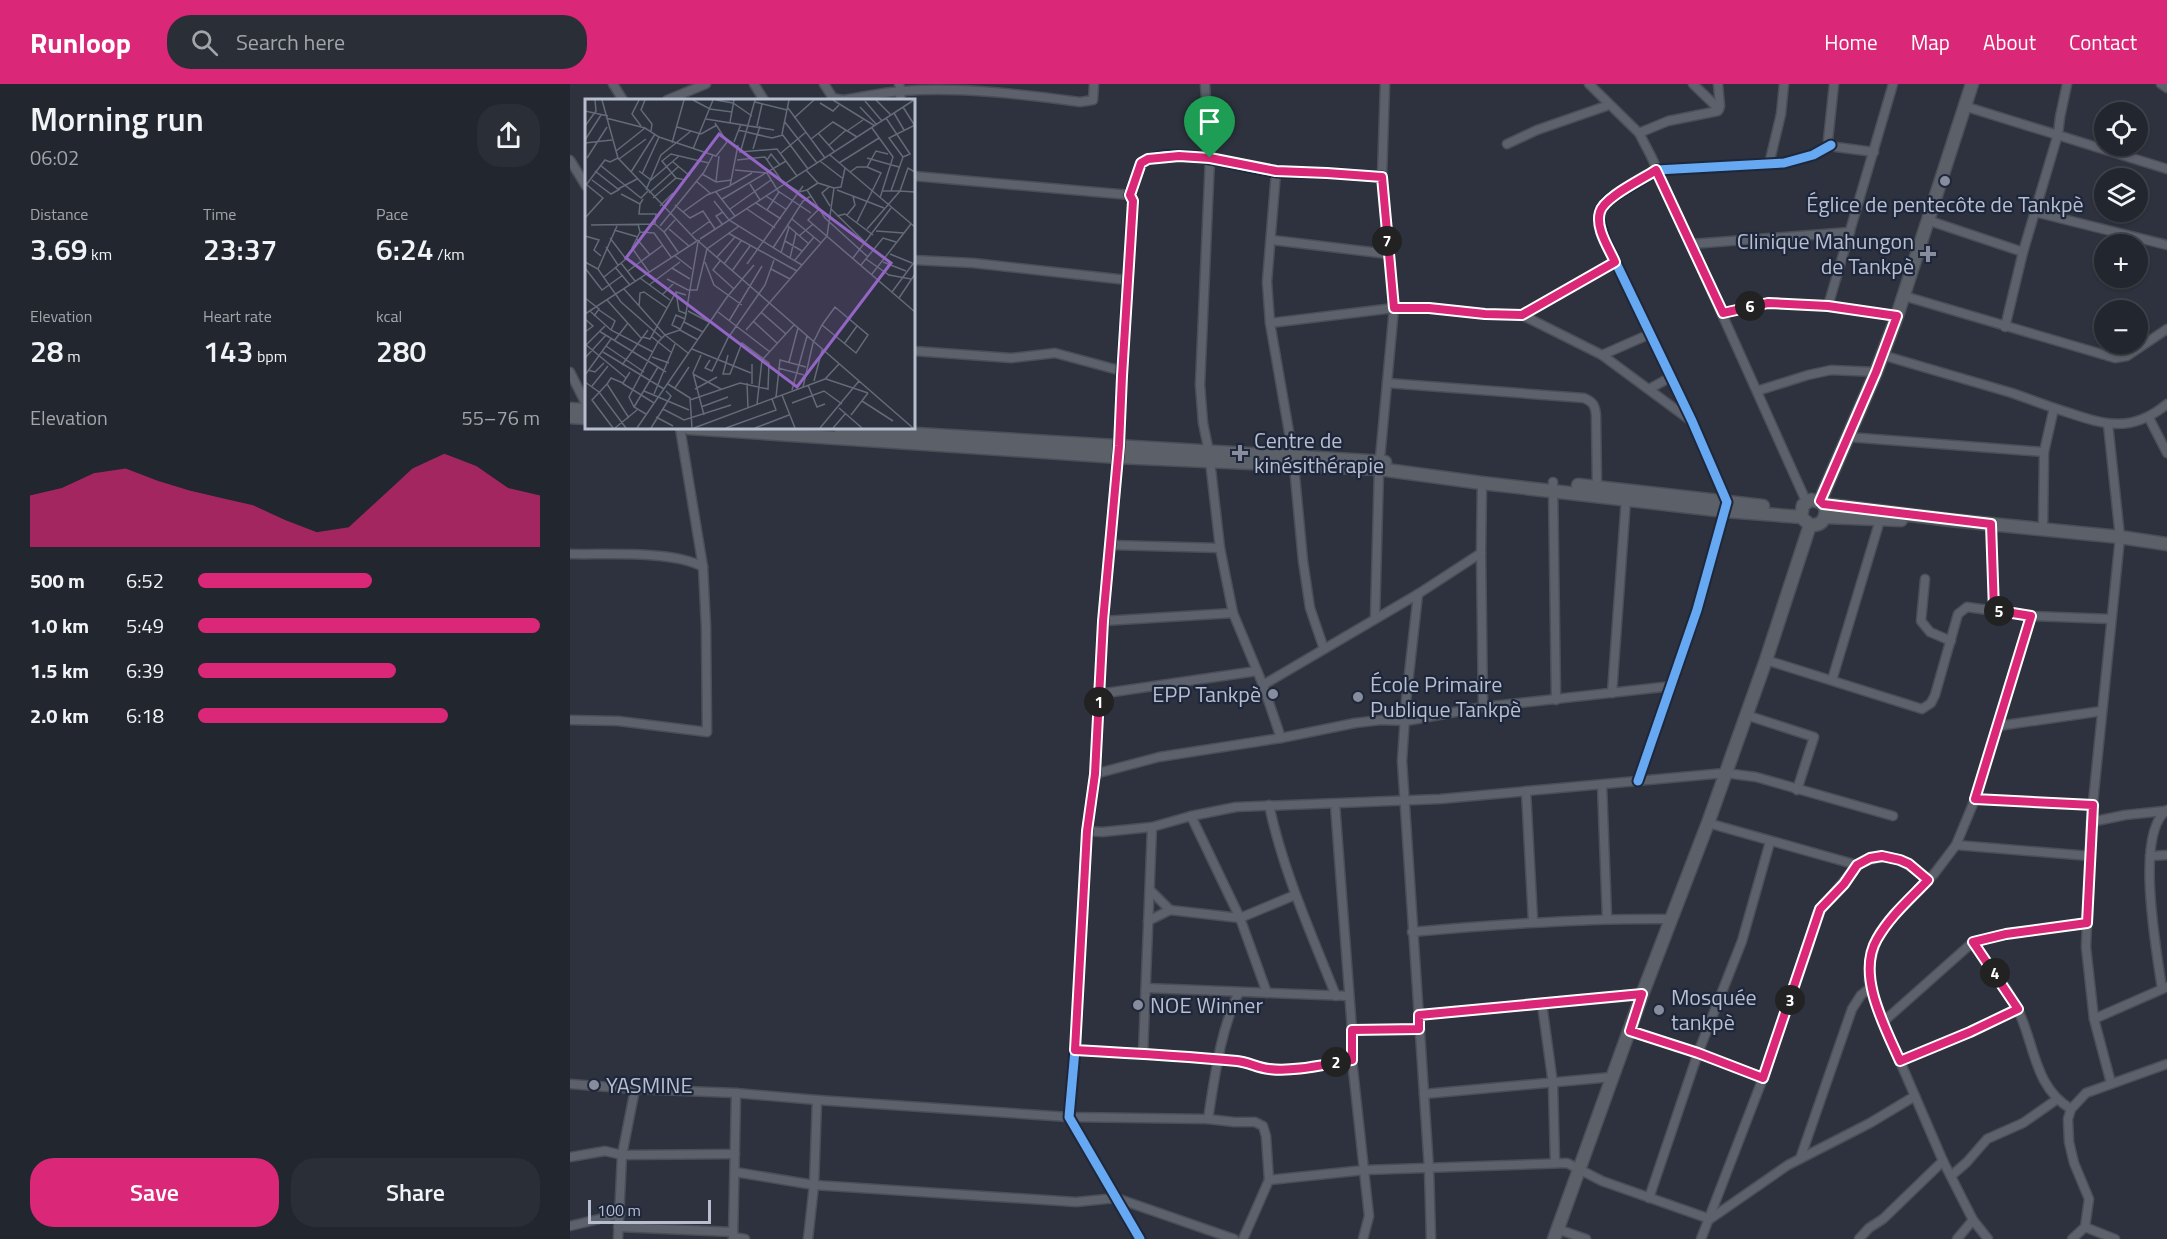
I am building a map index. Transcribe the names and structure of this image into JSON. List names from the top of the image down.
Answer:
{
  "places": {
    "other": [
      "Églice de pentecôte de Tankpè",
      "EPP Tankpè",
      "École Primaire Publique Tankpè",
      "NOE Winner",
      "Mosquée tankpè",
      "YASMINE"
    ],
    "health": ["Clinique Mahungon de Tankpè", "Centre de kinésithérapie"]
  },
  "scale_bar": "100 m",
  "page": {
    "header": "Runloop",
    "search": "Search here",
    "nav": [
      "Home",
      "Map",
      "About",
      "Contact"
    ],
    "heading": ["Morning run", "06:02"],
    "map_buttons": ["+", "−"],
    "stats": [
      ["Distance", "3.69 km"],
      ["Time", "23:37"],
      ["Pace", "6:24 /km"],
      ["Elevation", "28 m"],
      ["Heart rate", "143 bpm"],
      ["kcal", "280"]
    ],
    "pins": [
      "7",
      "6",
      "5",
      "1",
      "4",
      "3",
      "2"
    ],
    "chart": ["Elevation", "55–76 m"],
    "list": [
      {
        "name": "500 m",
        "note": "6:52"
      },
      {
        "name": "1.0 km",
        "note": "5:49"
      },
      {
        "name": "1.5 km",
        "note": "6:39"
      },
      {
        "name": "2.0 km",
        "note": "6:18"
      }
    ],
    "buttons": ["Save", "Share"],
    "scale": "100 m"
  }
}
